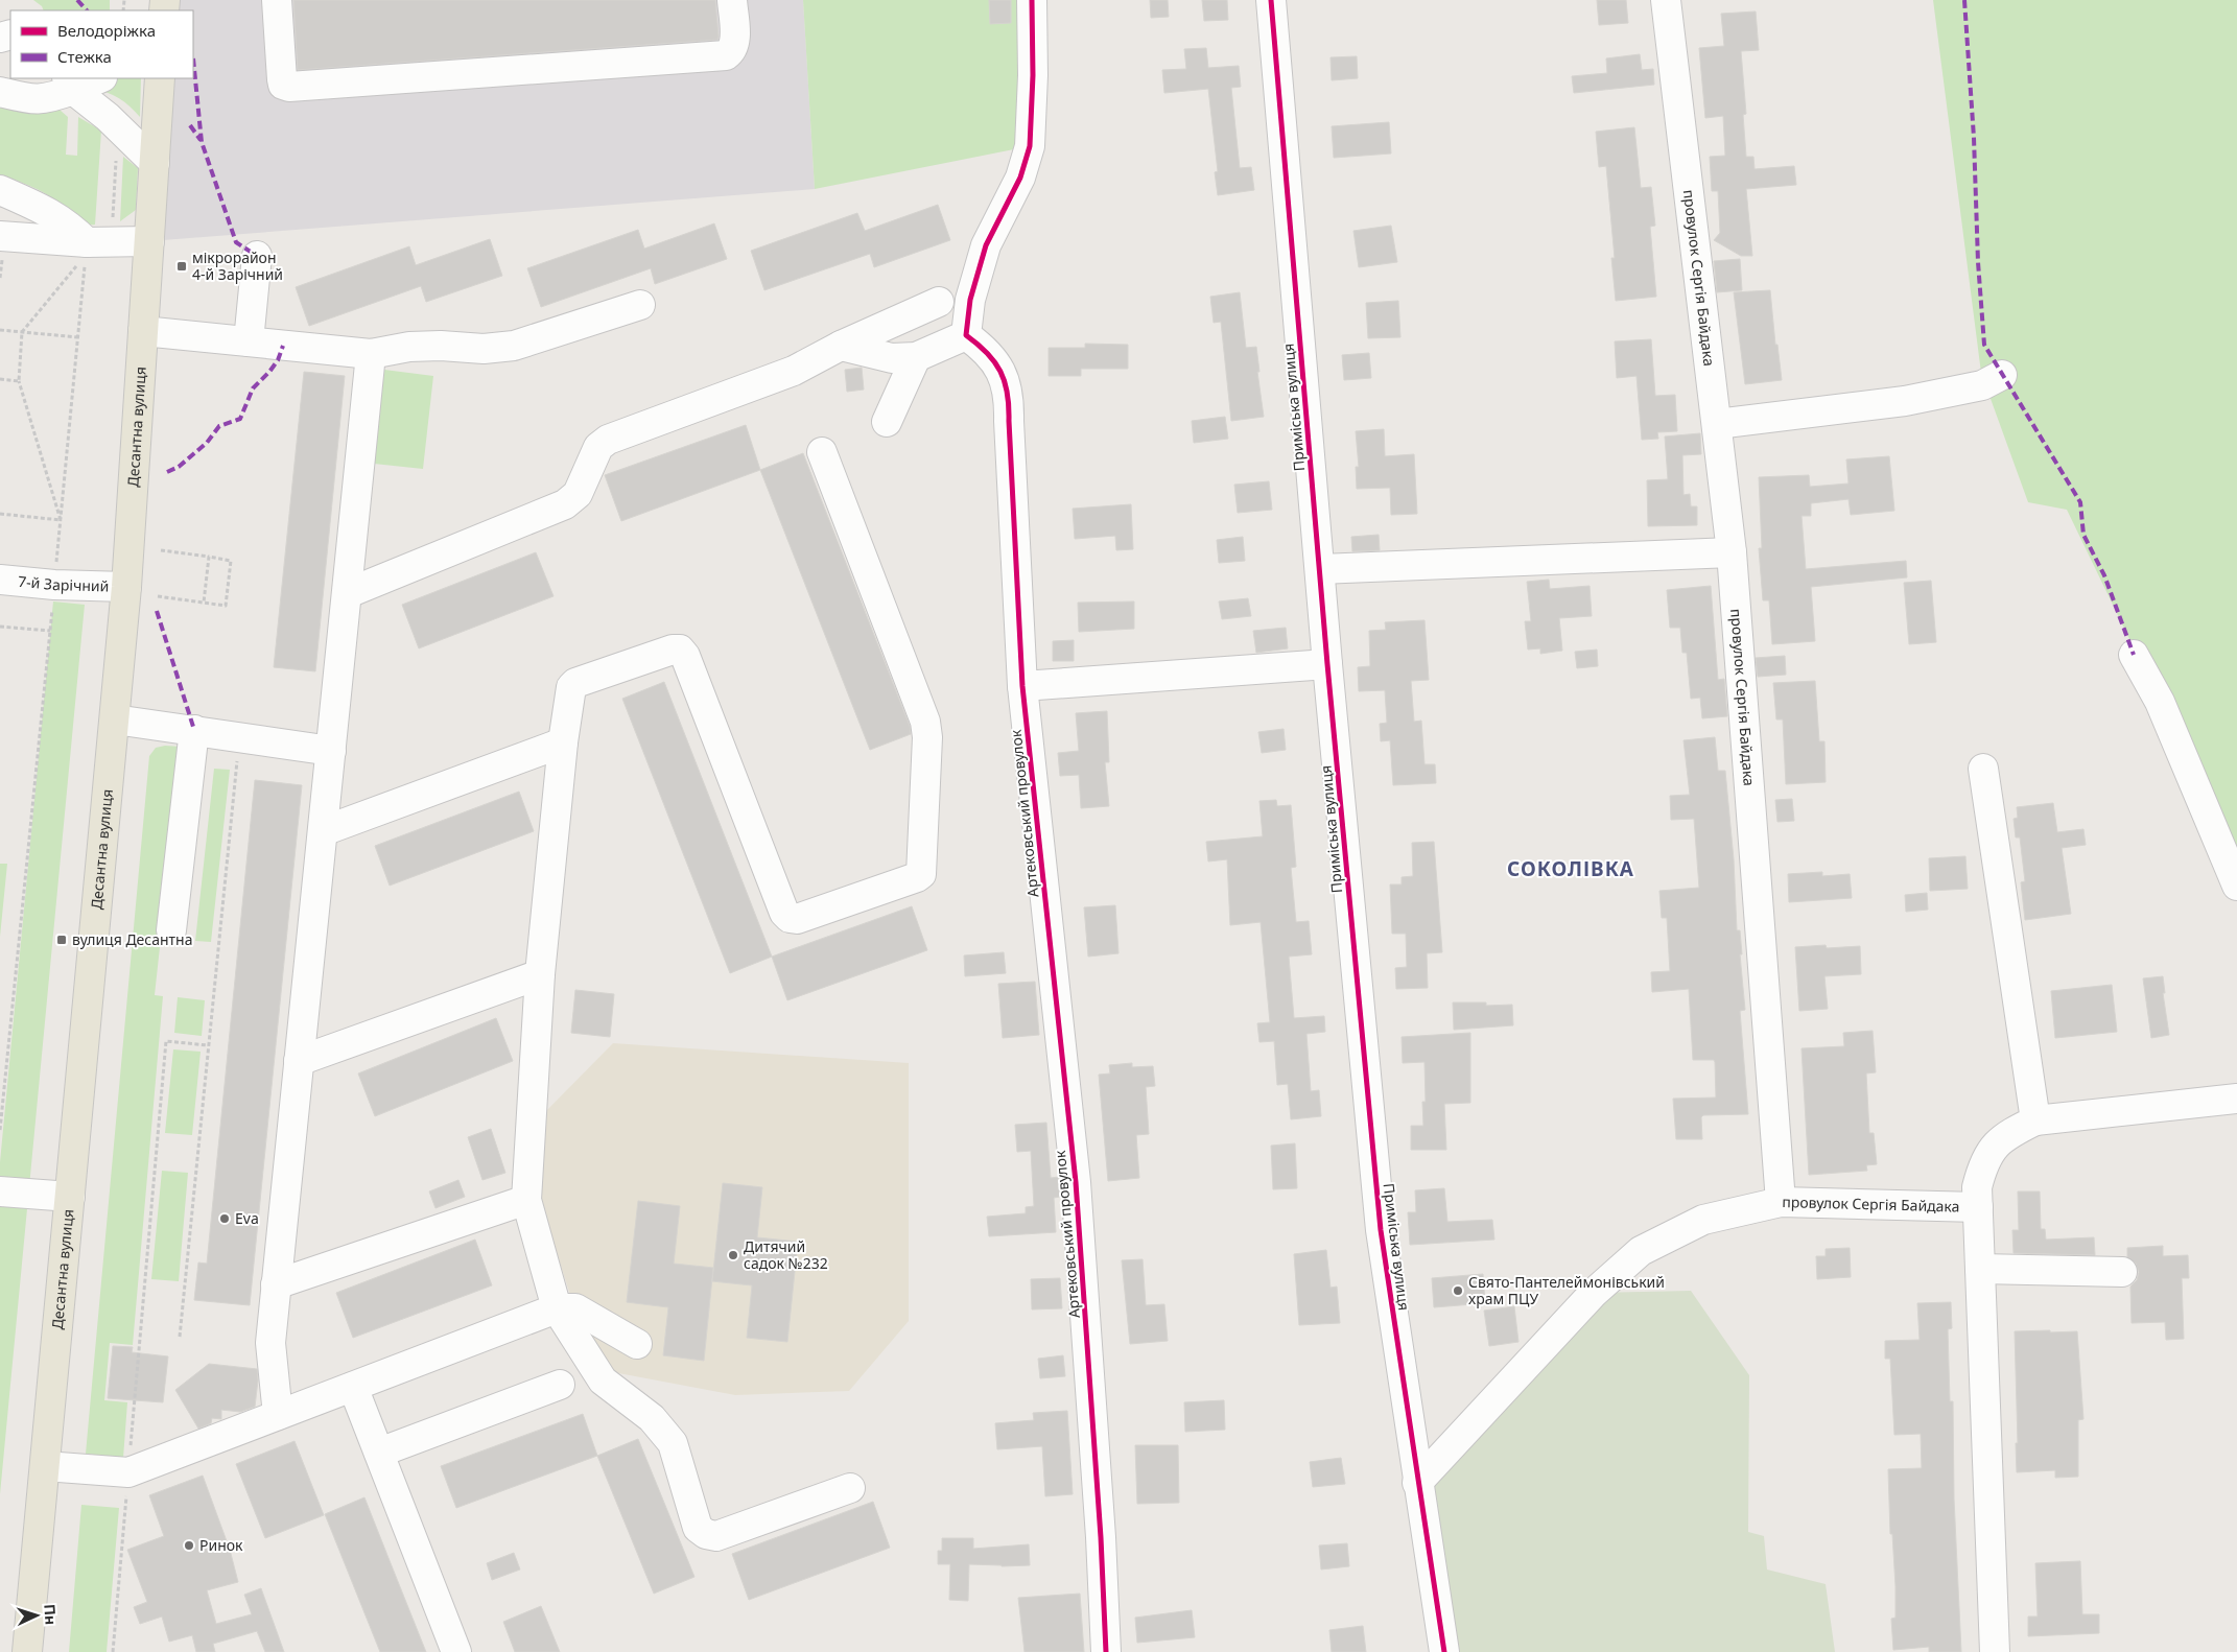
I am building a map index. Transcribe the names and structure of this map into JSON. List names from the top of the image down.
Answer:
{
  "streets": {
    "main road": ["Десантна вулиця"],
    "street": [
      "провулок Сергія Байдака",
      "Приміська вулиця",
      "7-й Зарічний",
      "Артековський провулок"
    ]
  },
  "crossings": [
    ["Десантна вулиця", "7-й Зарічний"]
  ],
  "districts": ["СОКОЛІВКА"],
  "places": {
    "transit": ["мікрорайон 4-й Зарічний", "вулиця Десантна"],
    "other": [
      "Eva",
      "Дитячий садок №232",
      "Свято-Пантелеймонівський храм ПЦУ",
      "Ринок"
    ]
  },
  "legend": ["Велодоріжка", "Стежка"],
  "north": "right"
}
